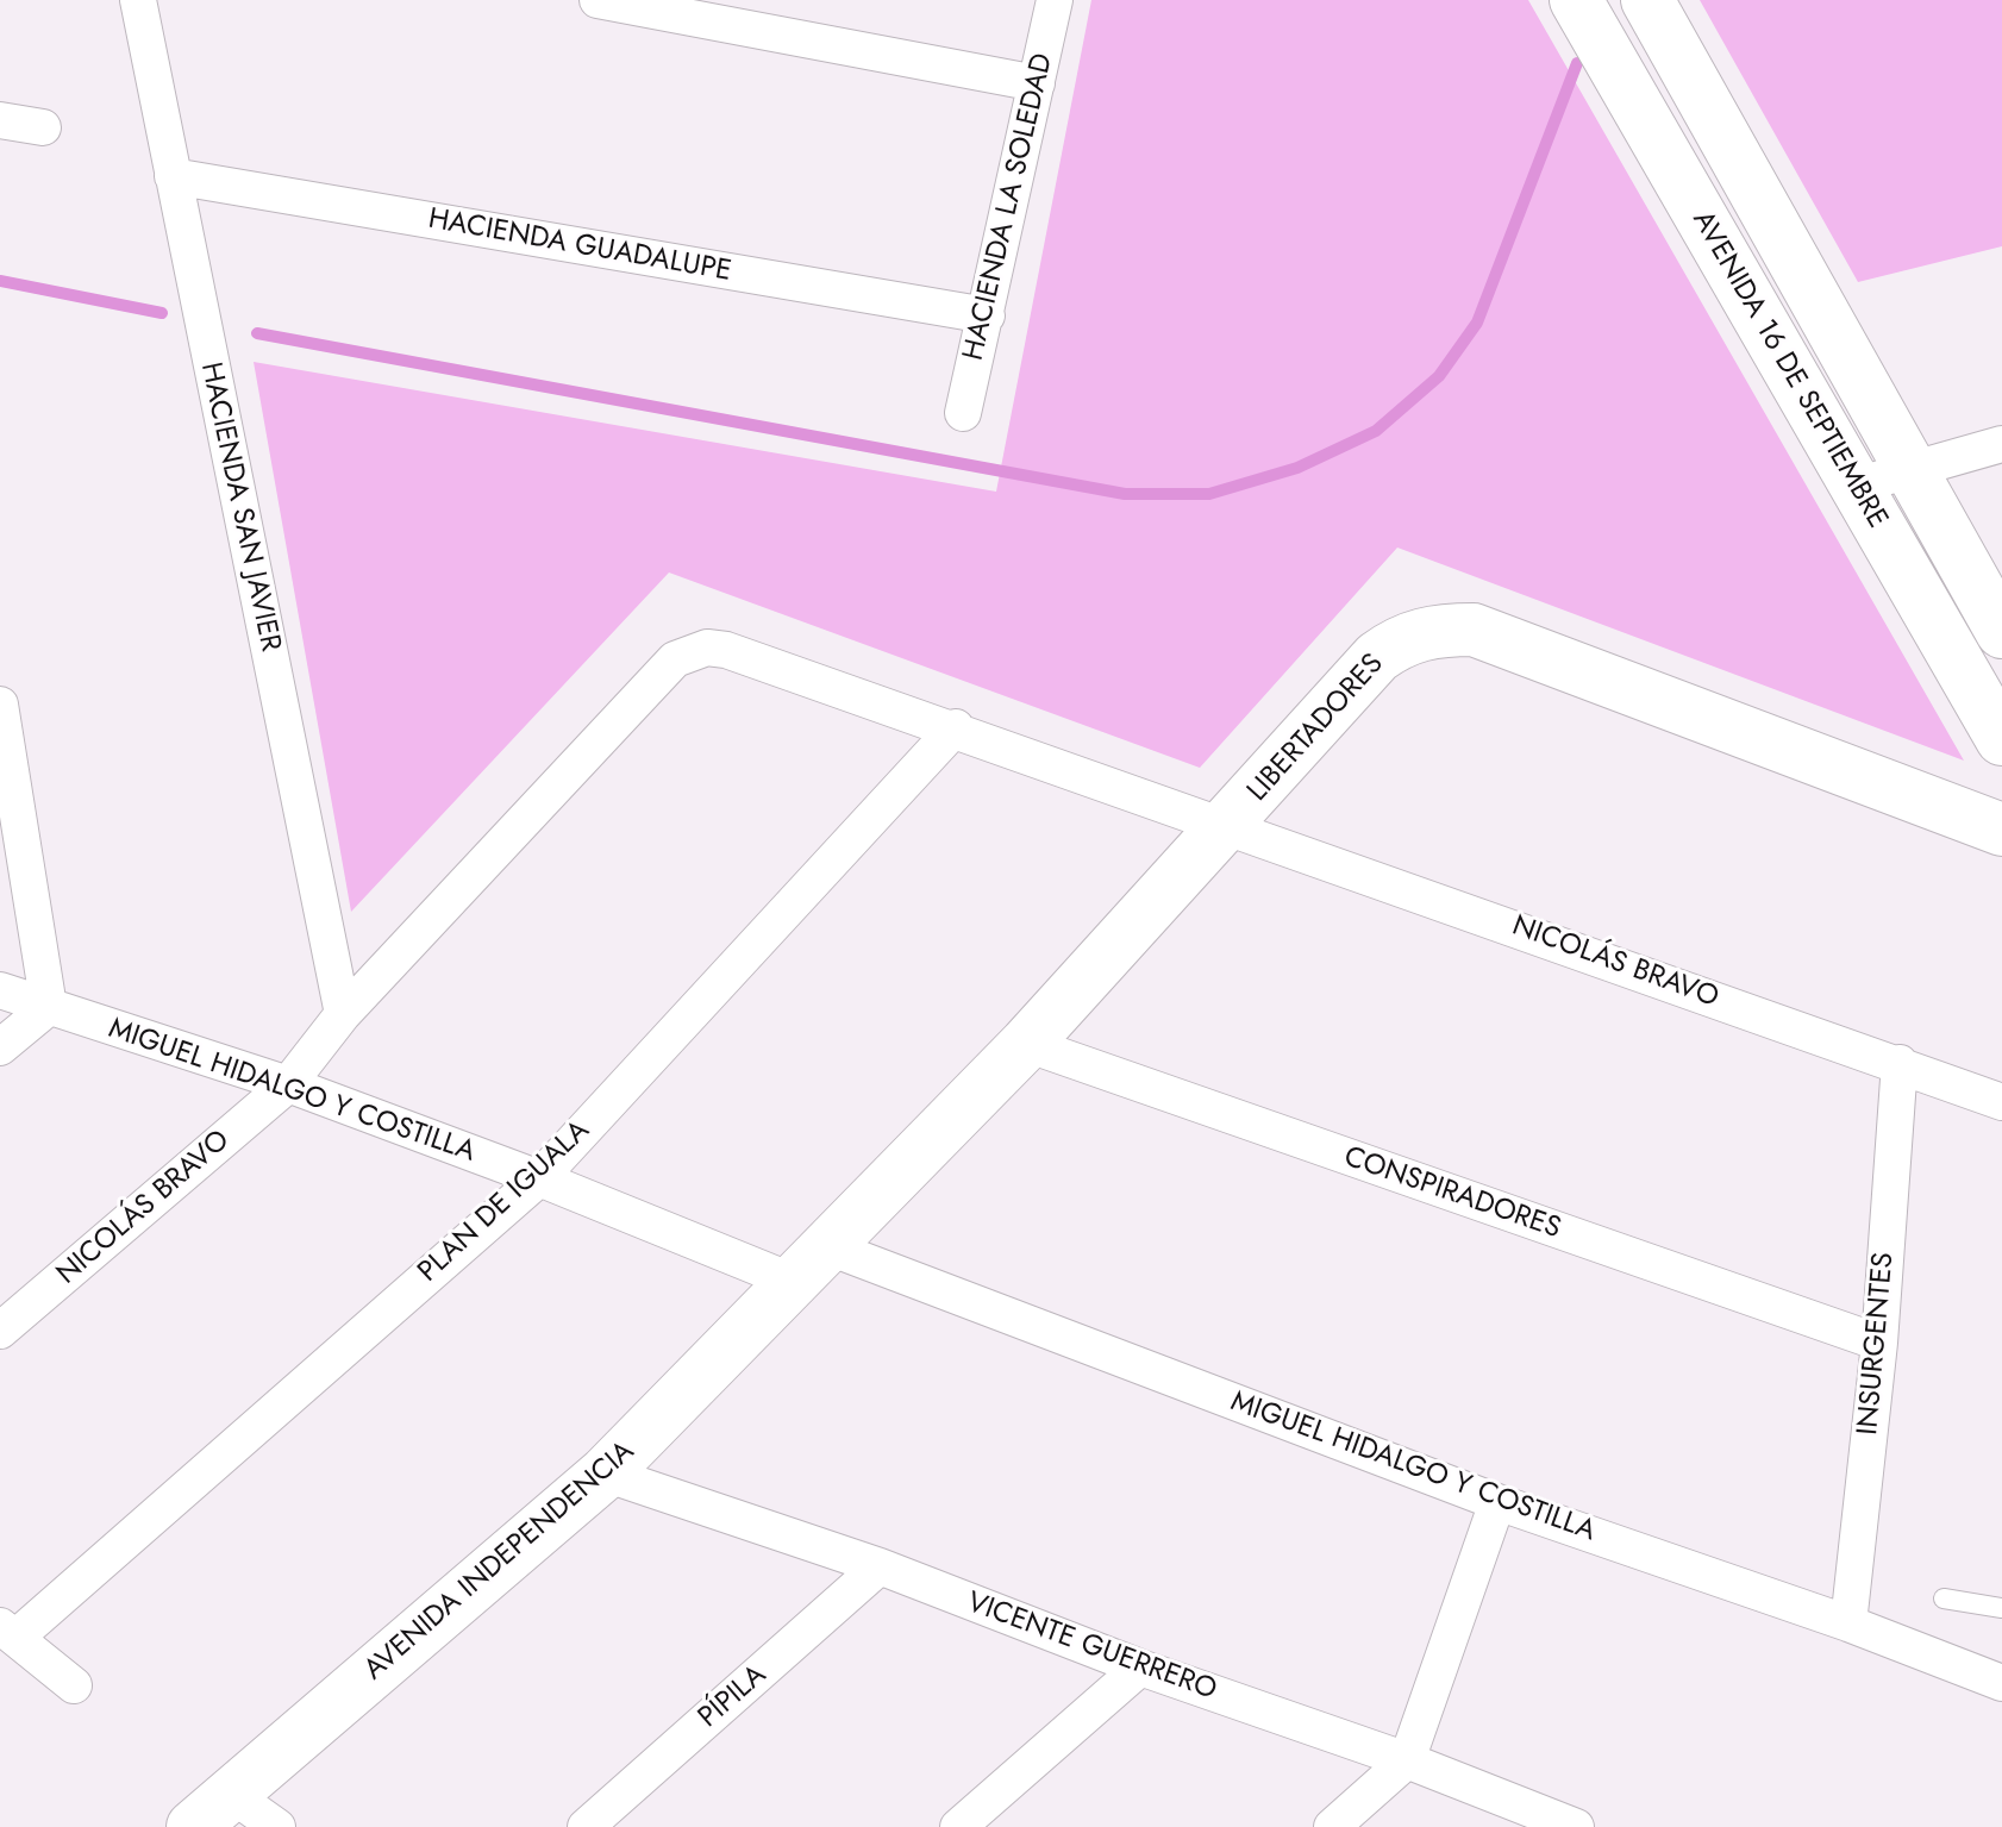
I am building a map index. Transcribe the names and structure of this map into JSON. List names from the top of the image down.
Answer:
{
  "streets": {
    "street": [
      "HACIENDA LA SOLEDAD",
      "HACIENDA GUADALUPE",
      "AVENIDA 16 DE SEPTIEMBRE",
      "HACIENDA SAN JAVIER",
      "LIBERTADORES",
      "NICOLÁS BRAVO",
      "MIGUEL HIDALGO Y COSTILLA",
      "CONSPIRADORES",
      "PLAN DE IGUALA",
      "INSURGENTES",
      "AVENIDA INDEPENDENCIA",
      "VICENTE GUERRERO",
      "PÍPILA"
    ]
  },
  "crossings": [
    ["HACIENDA LA SOLEDAD", "HACIENDA GUADALUPE"],
    ["HACIENDA GUADALUPE", "HACIENDA SAN JAVIER"],
    ["LIBERTADORES", "NICOLÁS BRAVO"],
    ["LIBERTADORES", "MIGUEL HIDALGO Y COSTILLA"],
    ["LIBERTADORES", "CONSPIRADORES"],
    ["LIBERTADORES", "AVENIDA INDEPENDENCIA"],
    ["NICOLÁS BRAVO", "MIGUEL HIDALGO Y COSTILLA"],
    ["NICOLÁS BRAVO", "INSURGENTES"],
    ["MIGUEL HIDALGO Y COSTILLA", "PLAN DE IGUALA"],
    ["MIGUEL HIDALGO Y COSTILLA", "INSURGENTES"],
    ["MIGUEL HIDALGO Y COSTILLA", "AVENIDA INDEPENDENCIA"],
    ["CONSPIRADORES", "INSURGENTES"],
    ["AVENIDA INDEPENDENCIA", "VICENTE GUERRERO"],
    ["VICENTE GUERRERO", "PÍPILA"]
  ]
}
